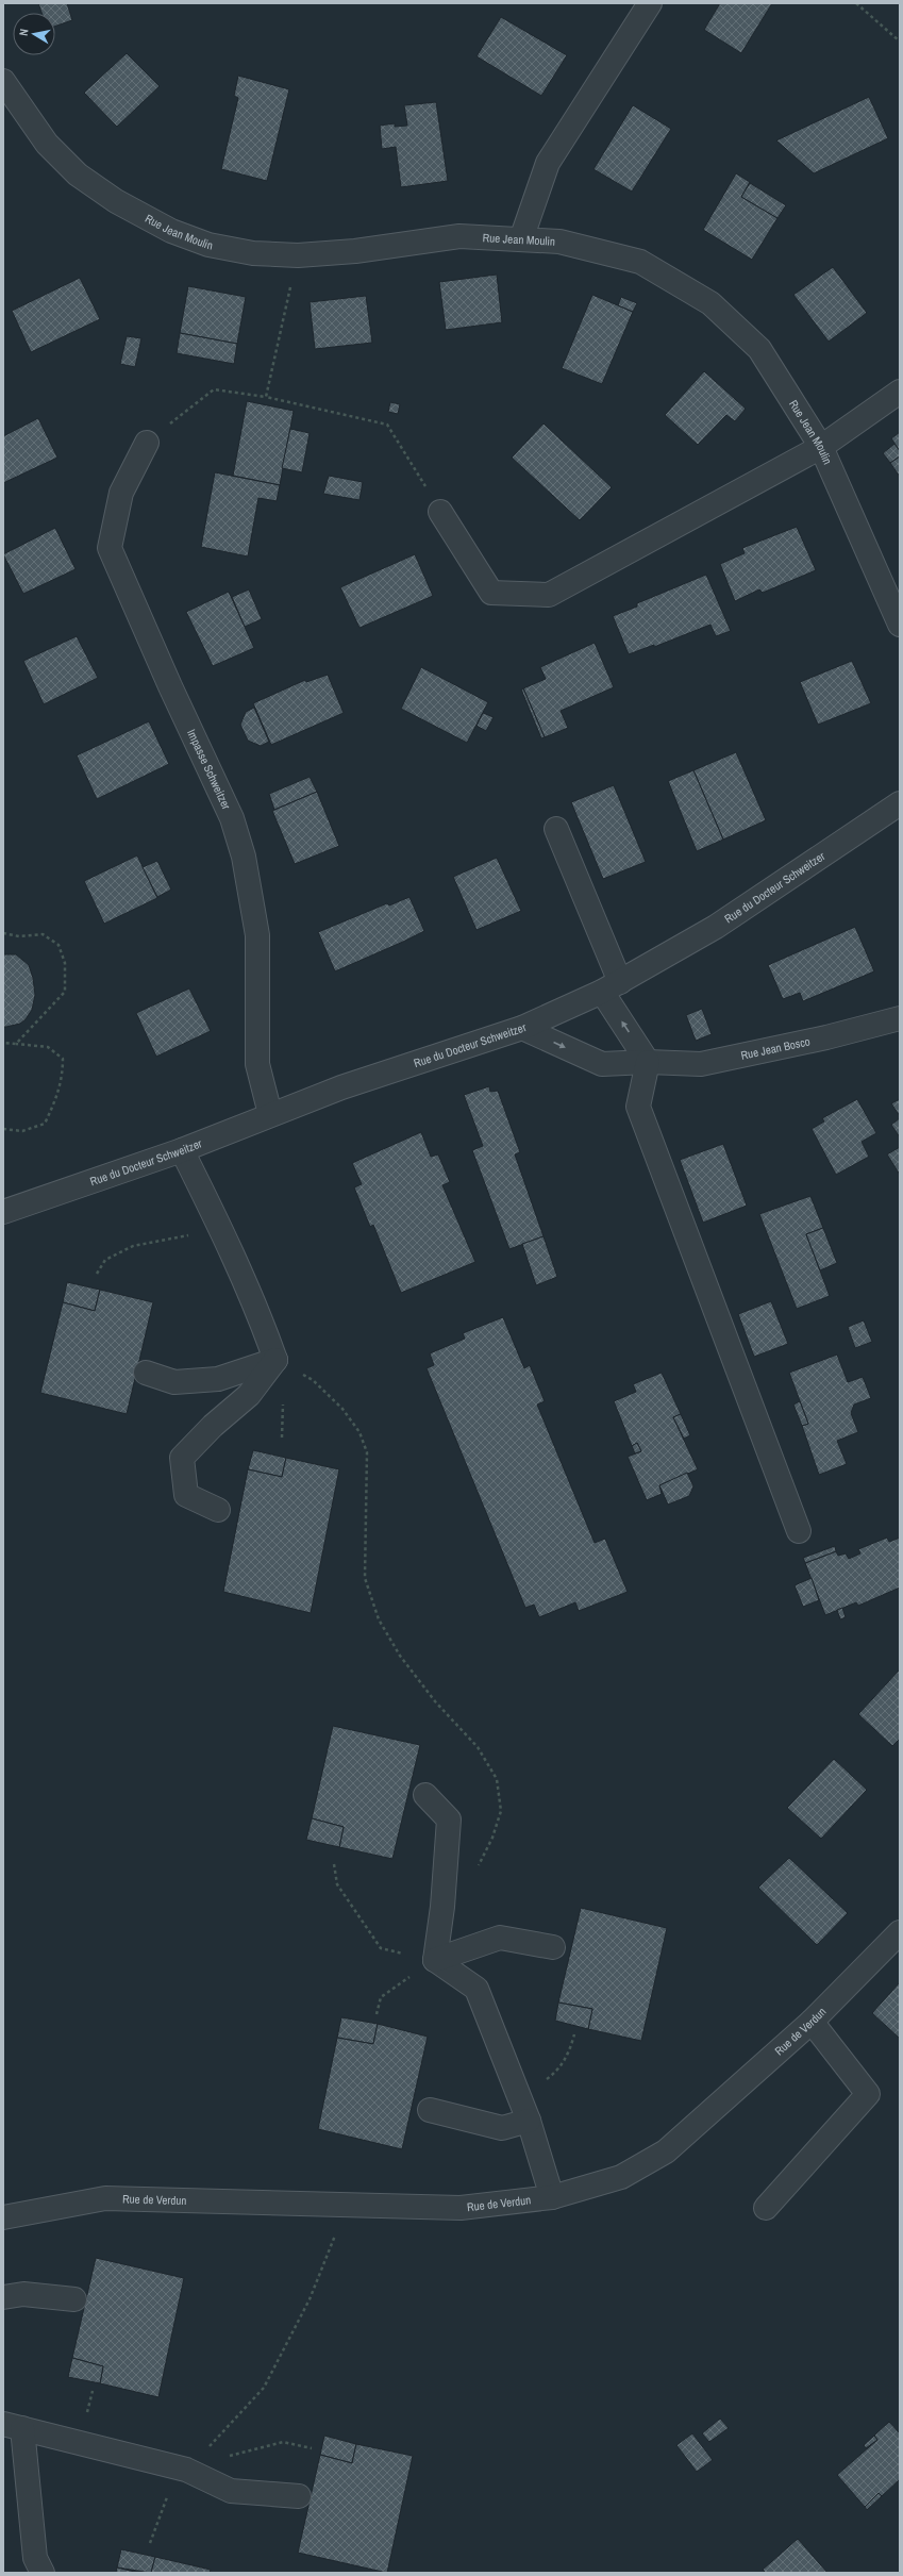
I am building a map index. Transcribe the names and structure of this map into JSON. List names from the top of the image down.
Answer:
{
  "streets": {
    "street": [
      "Rue Jean Moulin",
      "Impasse Schweitzer",
      "Rue du Docteur Schweitzer",
      "Rue Jean Bosco",
      "Rue de Verdun"
    ]
  },
  "crossings": [
    ["Impasse Schweitzer", "Rue du Docteur Schweitzer"],
    ["Rue du Docteur Schweitzer", "Rue Jean Bosco"]
  ],
  "north": "left"
}
